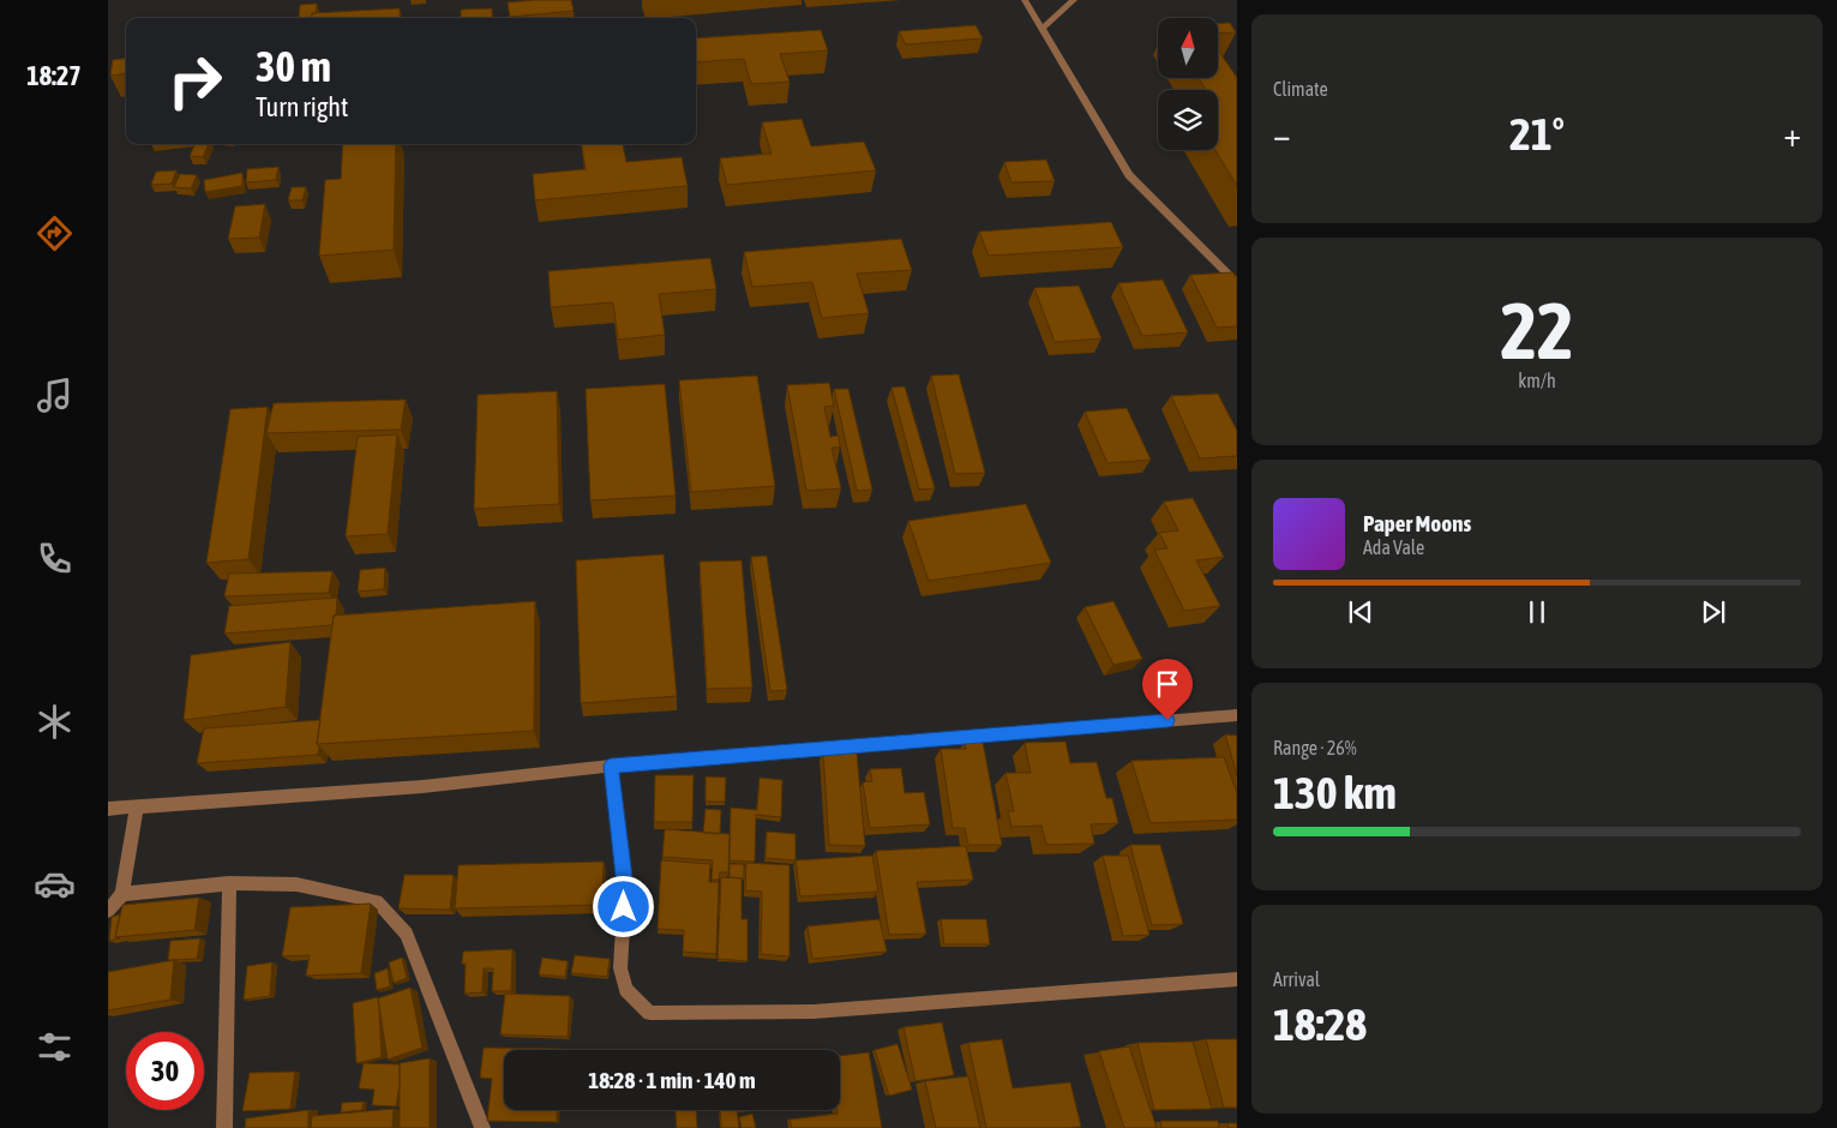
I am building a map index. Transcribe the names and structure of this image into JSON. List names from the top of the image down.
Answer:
{
  "north": "top",
  "page": {
    "tabs": "18:27",
    "tile": [
      "Climate",
      ["22", "km/h"],
      ["Range · 26%", "130 km"],
      ["Arrival", "18:28"]
    ],
    "turn": ["30 m", "Turn right"],
    "heat": ["−", "21°", "+"],
    "song": ["Paper Moons", "Ada Vale"],
    "limit": "30",
    "trip": "18:28 · 1 min · 140 m"
  }
}
